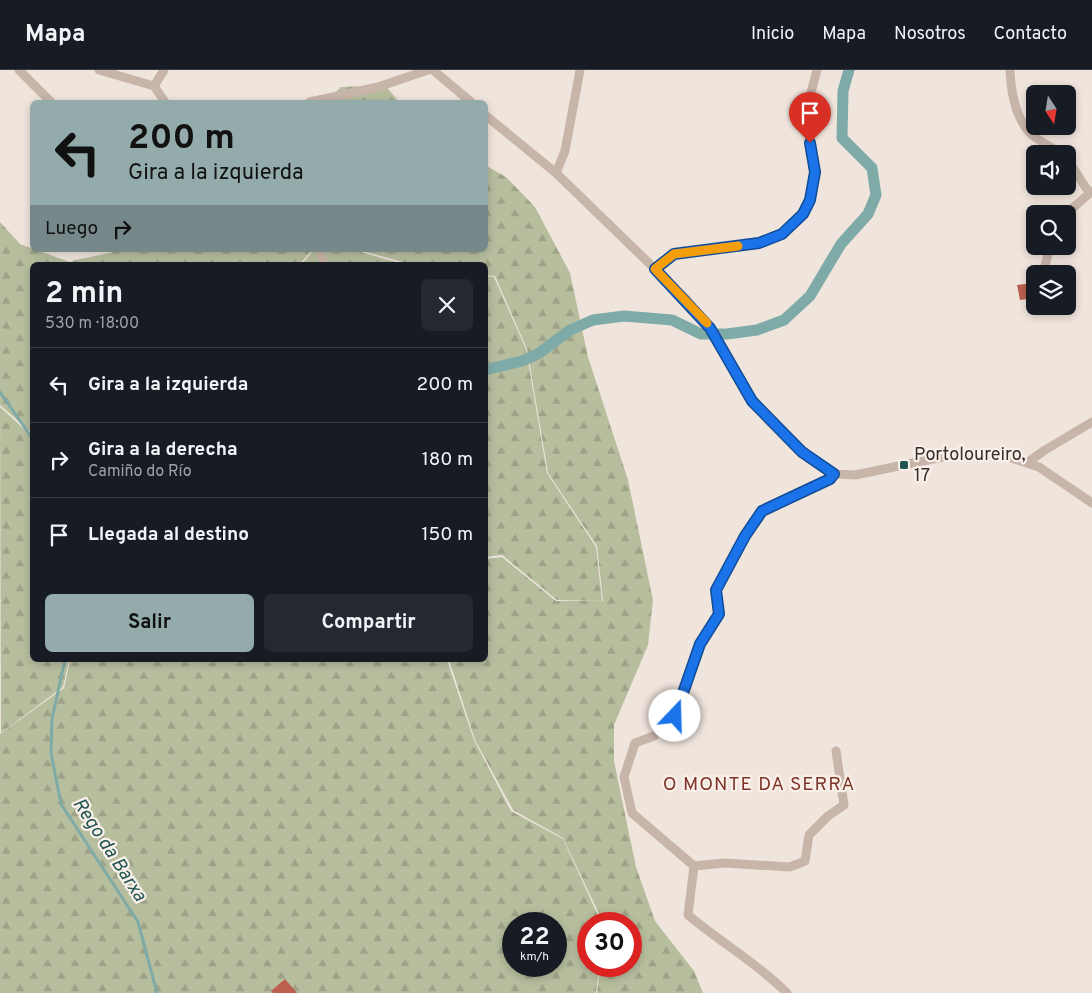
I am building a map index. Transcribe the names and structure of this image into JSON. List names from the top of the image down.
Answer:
{
  "districts": ["O MONTE DA SERRA"],
  "water": ["Rego da Barxa"],
  "places": {
    "transit": ["Portoloureiro, 17"]
  },
  "north": "bottom",
  "page": {
    "header": "Mapa",
    "nav": [
      "Inicio",
      "Mapa",
      "Nosotros",
      "Contacto"
    ],
    "turn": ["200 m", "Gira a la izquierda"],
    "then": "Luego",
    "heading": ["2 min", "530 m · 18:00"],
    "list": [
      {
        "name": "Gira a la izquierda",
        "value": "200 m"
      },
      {
        "name": "Gira a la derecha",
        "note": "Camiño do Río",
        "value": "180 m"
      },
      {
        "name": "Llegada al destino",
        "value": "150 m"
      }
    ],
    "buttons": ["Salir", "Compartir"],
    "speed": "22 km/h",
    "limit": "30"
  }
}
